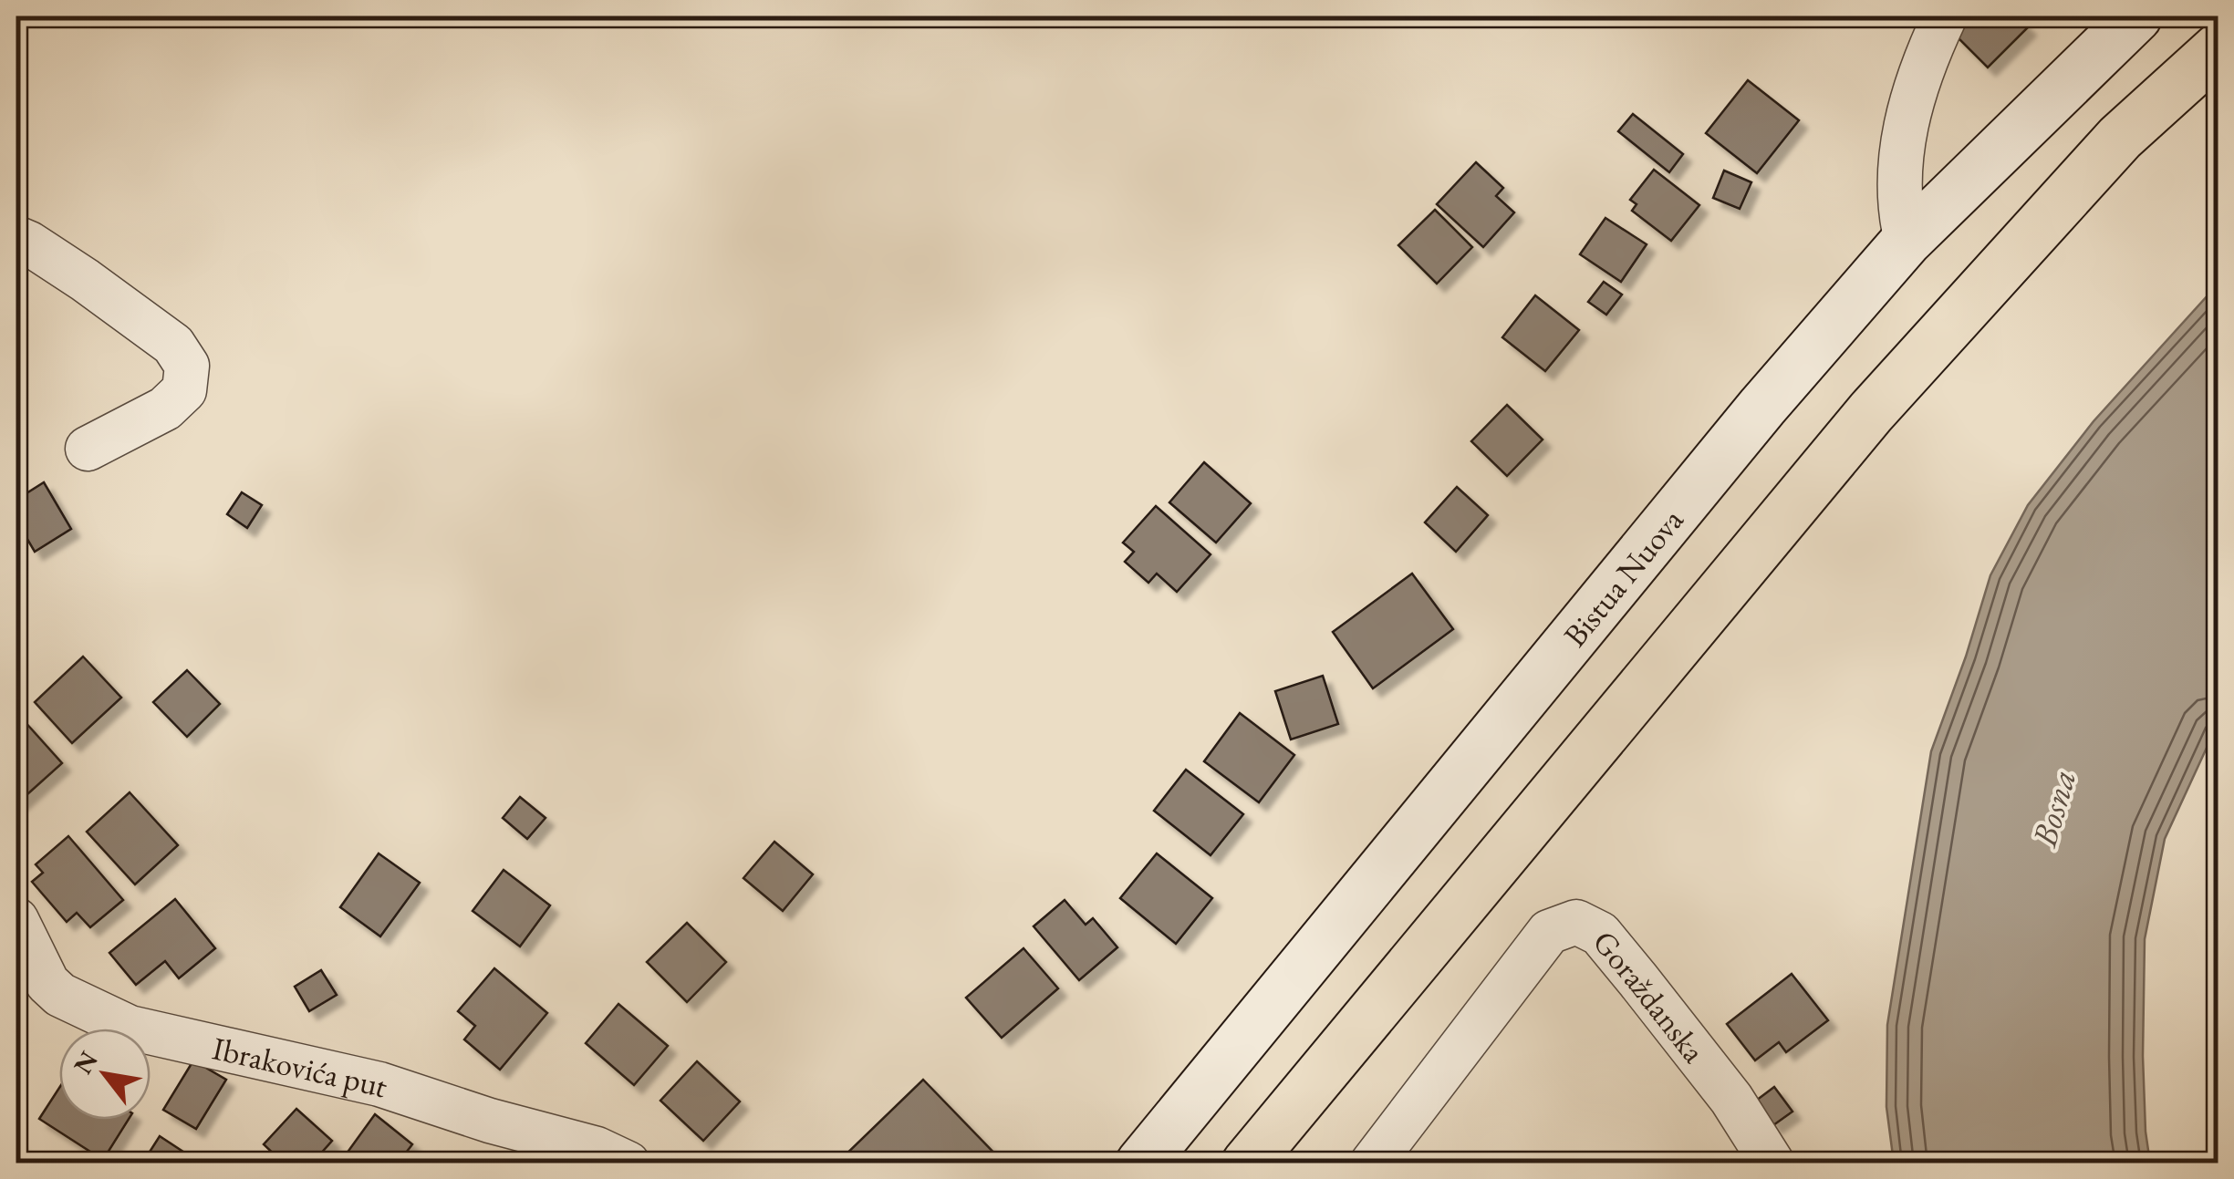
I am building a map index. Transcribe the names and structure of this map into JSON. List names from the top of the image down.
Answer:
{
  "streets": {
    "street": ["Bistua Nuova", "Goraždanska", "Ibrakovića put"]
  },
  "water": ["Bosna"],
  "north": "top left"
}
